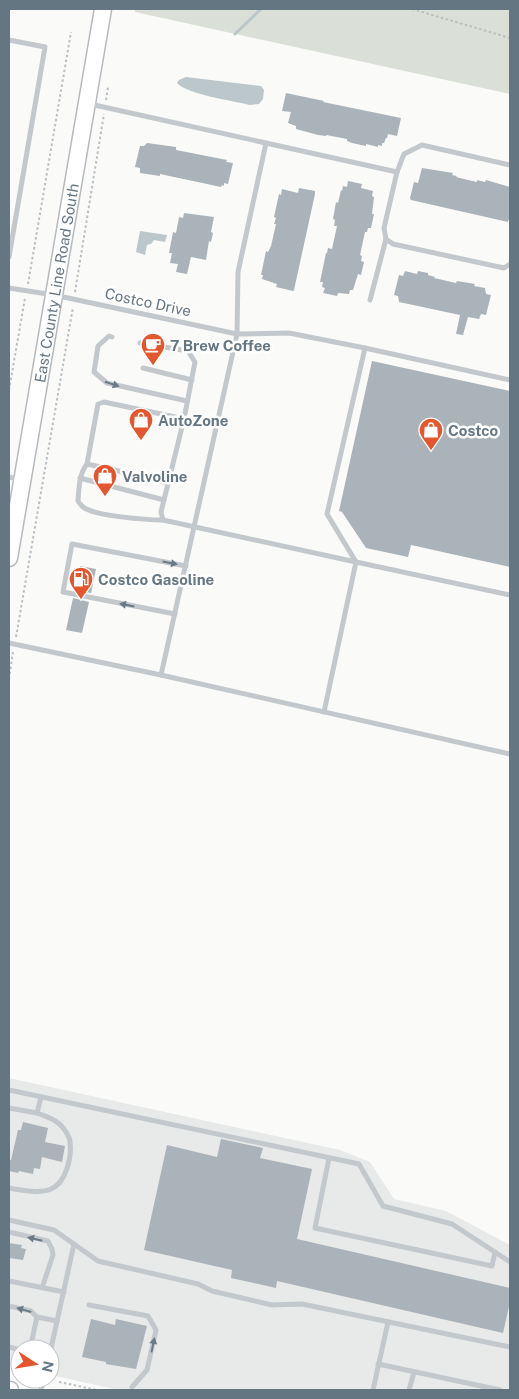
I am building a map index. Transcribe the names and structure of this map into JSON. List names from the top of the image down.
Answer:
{
  "streets": {
    "main road": ["East County Line Road South"],
    "lane": ["Costco Drive"]
  },
  "crossings": [
    ["East County Line Road South", "Costco Drive"]
  ],
  "places": {
    "cafe": ["7 Brew Coffee"],
    "shop": ["AutoZone", "Costco", "Valvoline"],
    "fuel station": ["Costco Gasoline"]
  },
  "north": "right"
}
